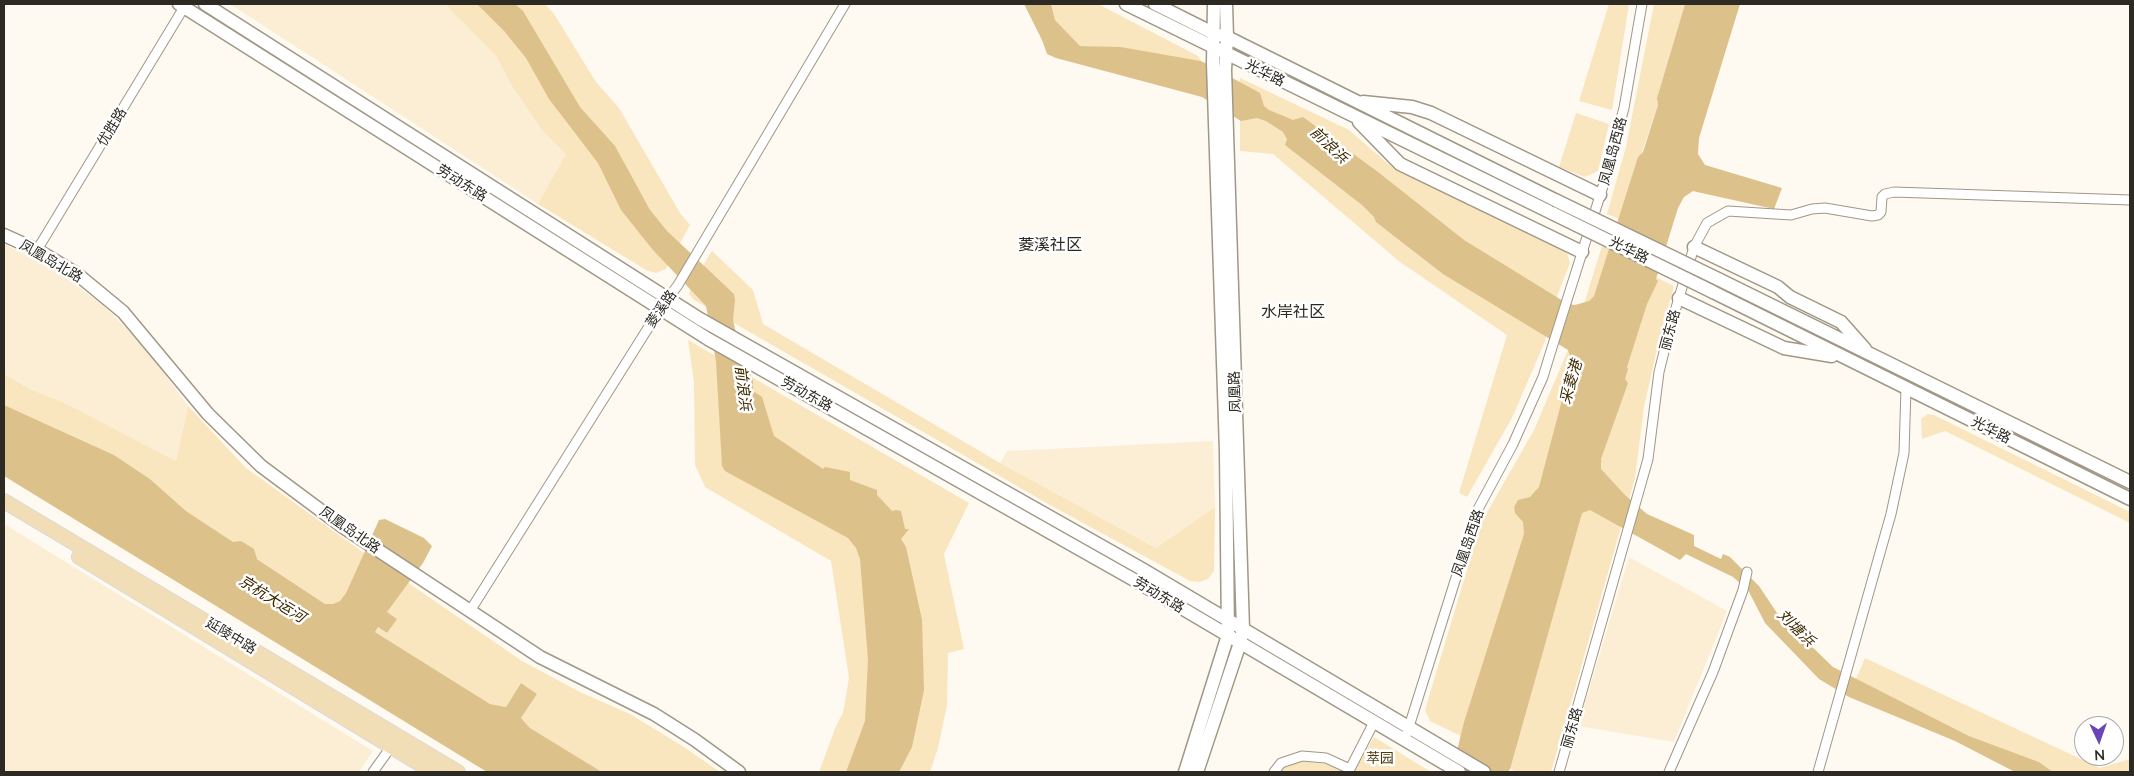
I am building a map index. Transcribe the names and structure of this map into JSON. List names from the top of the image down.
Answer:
{
  "streets": {
    "main road": [
      "光华路",
      "劳动东路",
      "凤凰岛北路",
      "凤凰路",
      "延陵中路"
    ],
    "street": [
      "优胜路",
      "凤凰岛西路",
      "菱溪路",
      "丽东路"
    ]
  },
  "crossings": [
    ["光华路", "凤凰路"],
    ["优胜路", "劳动东路"],
    ["优胜路", "凤凰岛北路"],
    ["凤凰岛西路", "劳动东路"],
    ["劳动东路", "菱溪路"],
    ["劳动东路", "凤凰路"],
    ["凤凰岛北路", "菱溪路"]
  ],
  "districts": ["菱溪社区", "水岸社区"],
  "water": [
    "前浪浜",
    "采菱港",
    "京杭大运河",
    "刘塘浜"
  ],
  "parks": ["萃园"],
  "north": "bottom"
}
